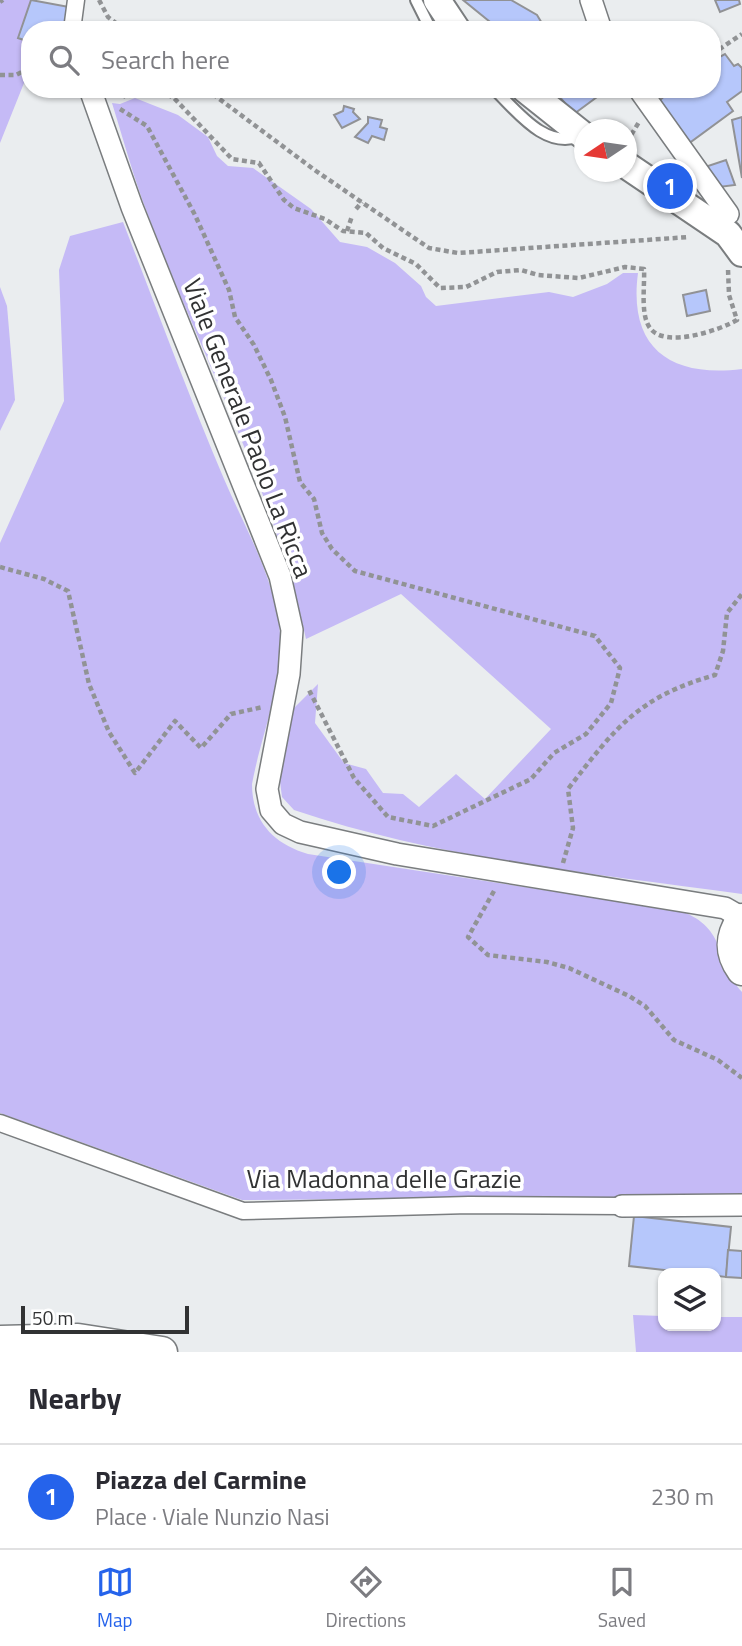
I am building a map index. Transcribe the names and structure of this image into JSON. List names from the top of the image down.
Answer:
{
  "streets": {
    "street": ["Viale Generale Paolo La Ricca", "Via Madonna delle Grazie"]
  },
  "scale_bar": "50 m",
  "north": "left",
  "page": {
    "search": "Search here",
    "pins": "1",
    "scale": "50 m",
    "heading": "Nearby",
    "list": [
      {
        "mark": "1",
        "name": "Piazza del Carmine",
        "note": "Place · Viale Nunzio Nasi",
        "value": "230 m"
      }
    ],
    "nav": ["Map", "Directions", "Saved"]
  }
}
